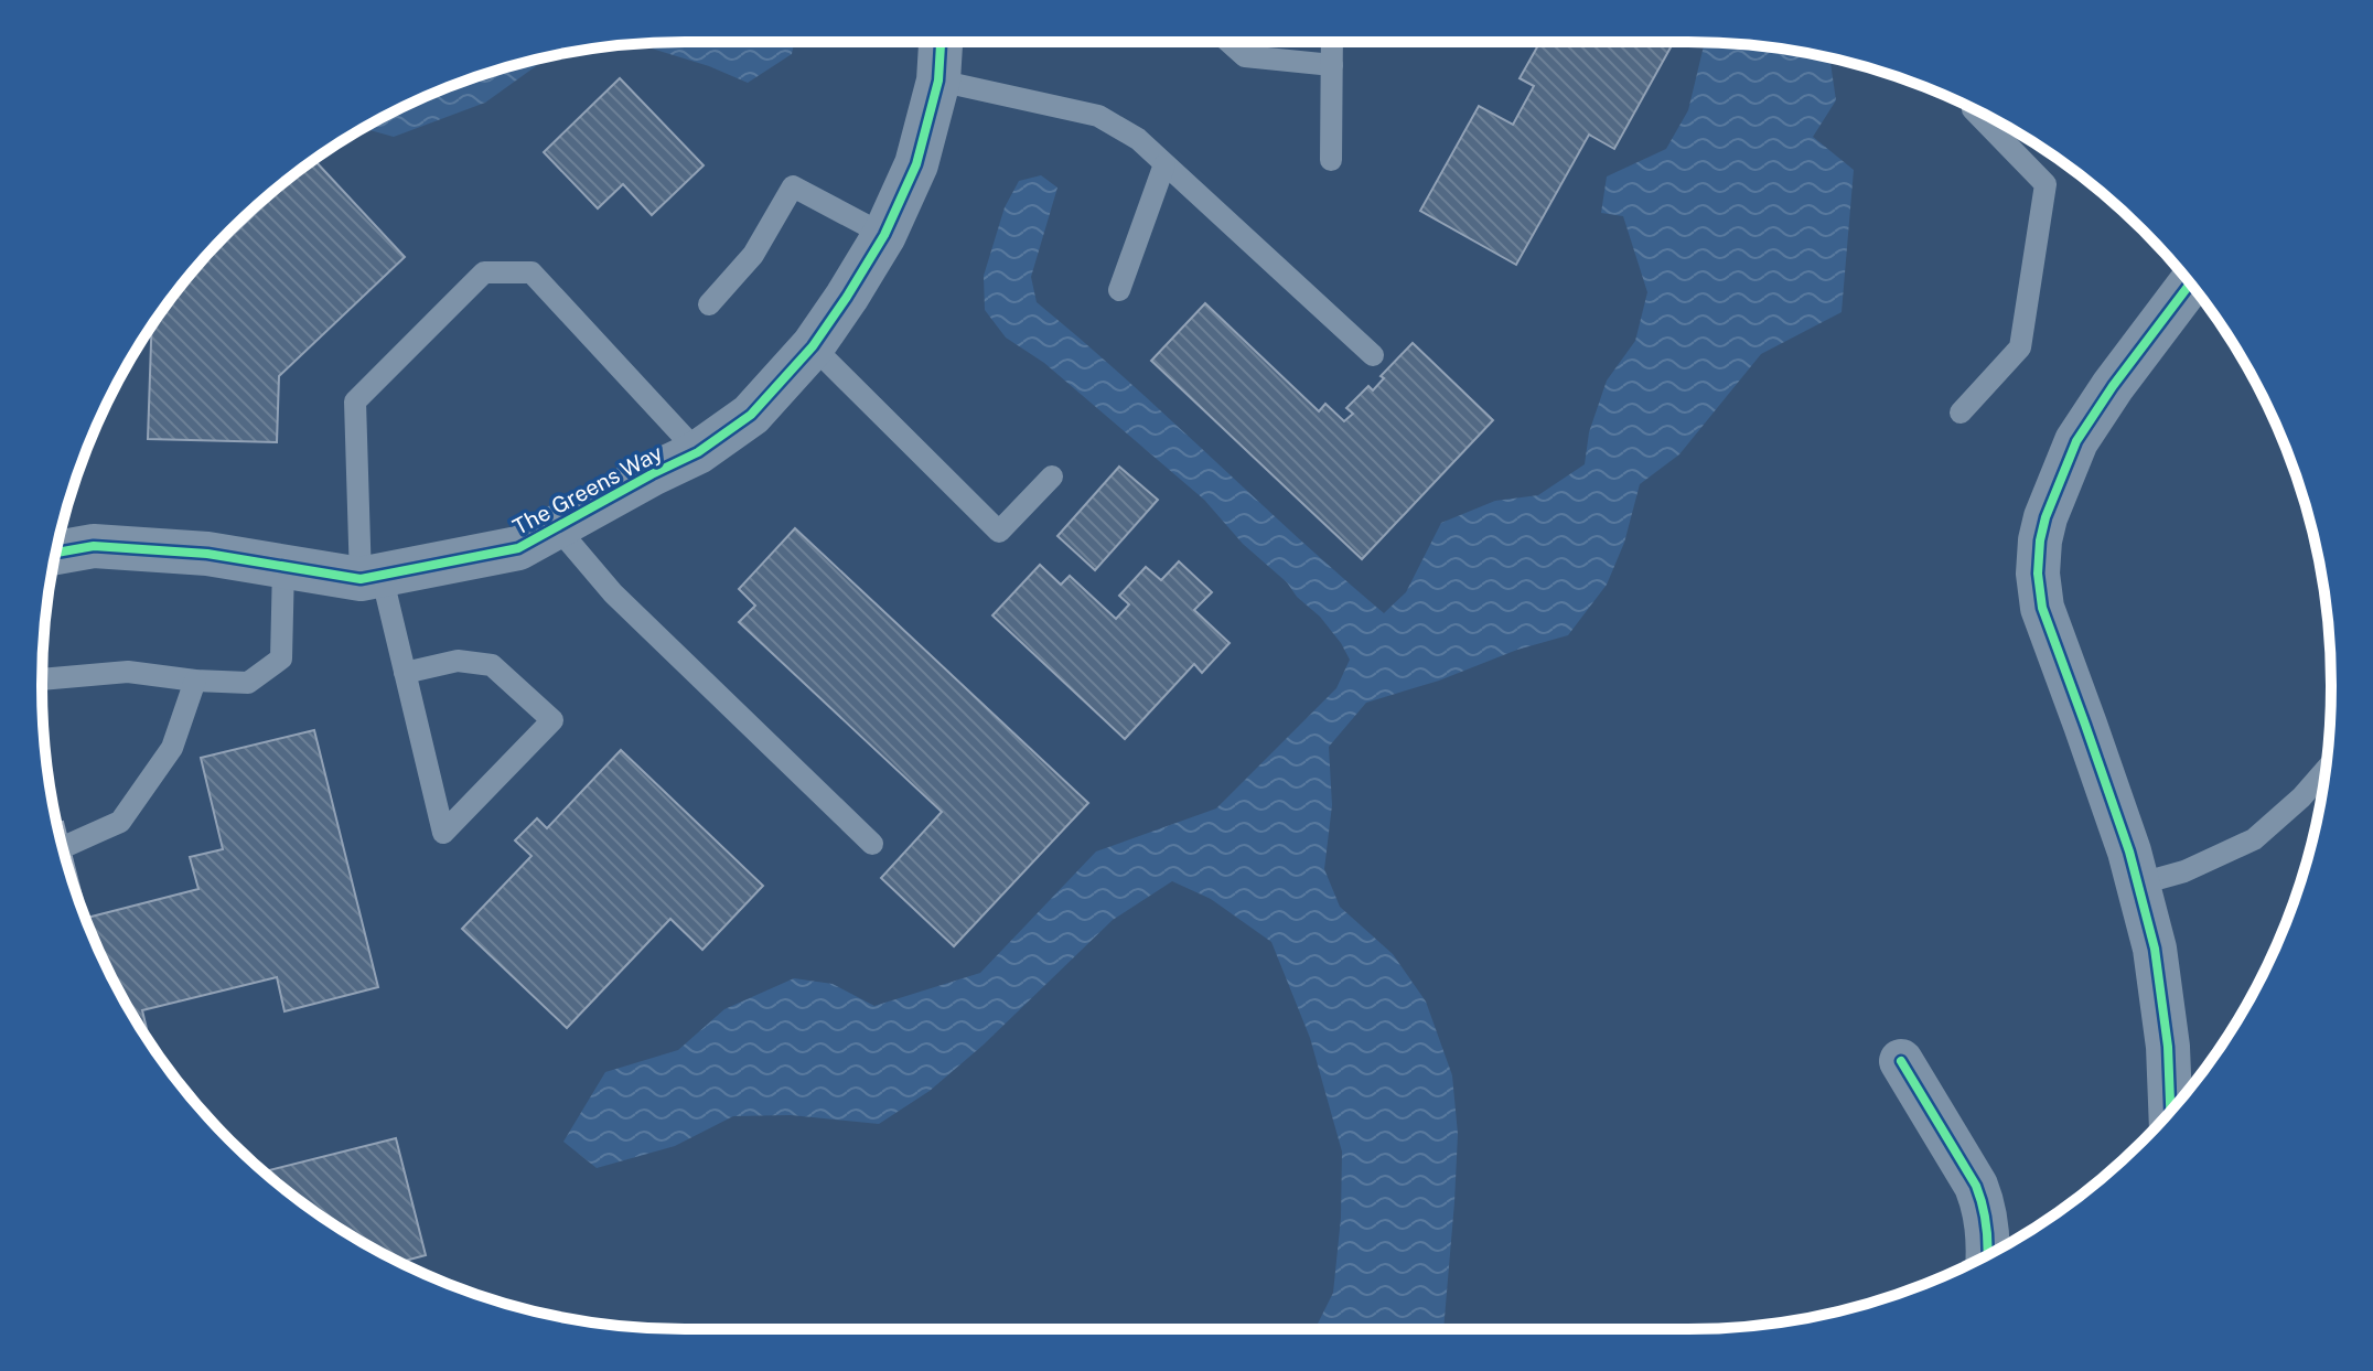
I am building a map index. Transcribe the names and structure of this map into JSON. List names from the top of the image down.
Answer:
{
  "streets": {
    "street": ["The Greens Way"]
  }
}
